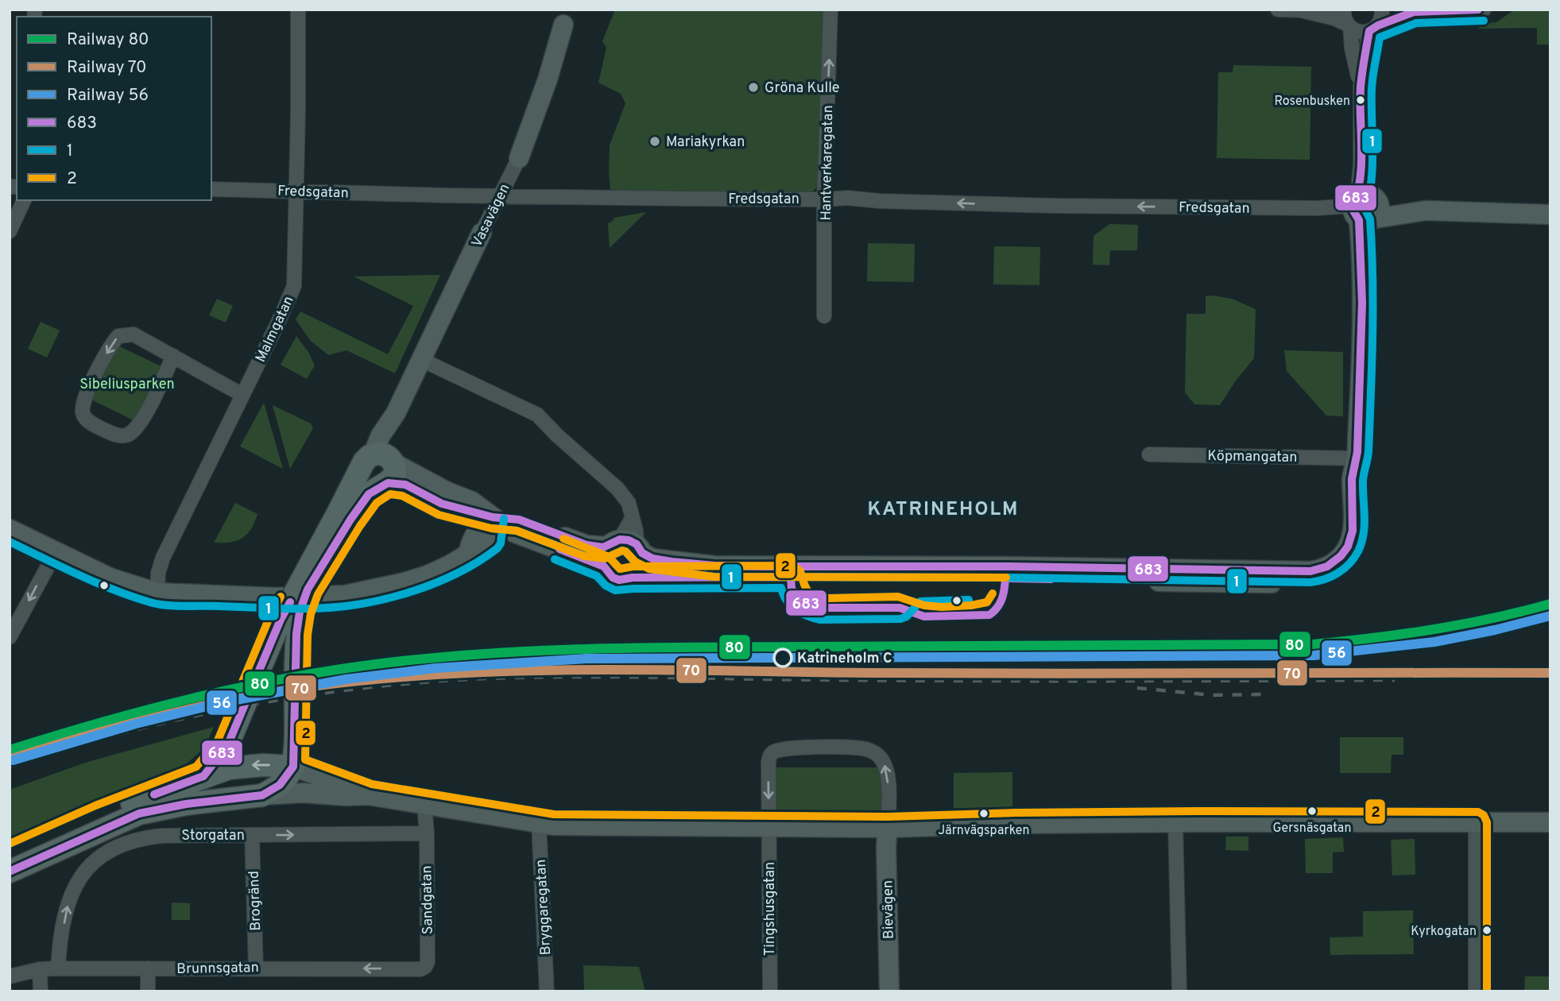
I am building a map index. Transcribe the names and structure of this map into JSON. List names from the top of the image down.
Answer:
{
  "streets": {
    "street": [
      "Hantverkaregatan",
      "Fredsgatan",
      "Vasavägen",
      "Malmgatan",
      "Köpmangatan",
      "Storgatan",
      "Sandgatan",
      "Brogränd",
      "Bryggaregatan",
      "Tingshusgatan",
      "Bievägen",
      "Brunnsgatan"
    ]
  },
  "crossings": [
    ["Hantverkaregatan", "Fredsgatan"],
    ["Fredsgatan", "Vasavägen"],
    ["Fredsgatan", "Malmgatan"],
    ["Storgatan", "Sandgatan"],
    ["Storgatan", "Brogränd"],
    ["Storgatan", "Brunnsgatan"],
    ["Sandgatan", "Brunnsgatan"],
    ["Brogränd", "Brunnsgatan"],
    ["Tingshusgatan", "Bievägen"]
  ],
  "one_way": [
    "Hantverkaregatan",
    "Fredsgatan",
    "Storgatan",
    "Brunnsgatan"
  ],
  "districts": ["KATRINEHOLM"],
  "parks": ["Sibeliusparken"],
  "places": [
    "Gröna Kulle",
    "Rosenbusken",
    "Mariakyrkan",
    "Katrineholm C",
    "Gersnäsgatan",
    "Järnvägsparken",
    "Kyrkogatan"
  ],
  "lines": [
    "transit line 683",
    "transit line 1",
    "transit line 2",
    "rail line 80",
    "rail line 56",
    "rail line 70"
  ],
  "legend": [
    "Railway 80",
    "Railway 70",
    "Railway 56",
    "683",
    "1",
    "2"
  ]
}
